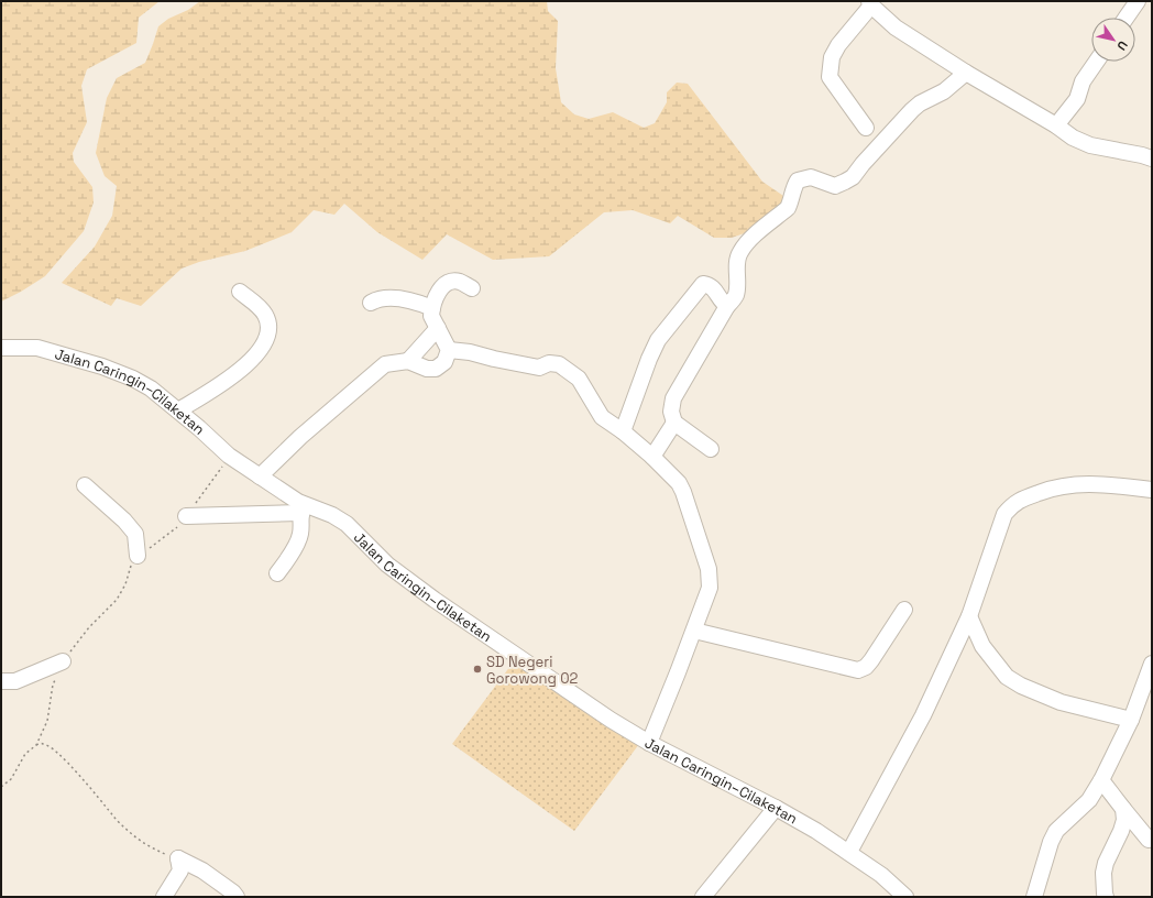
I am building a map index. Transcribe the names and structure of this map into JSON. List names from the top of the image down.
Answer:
{
  "streets": {
    "street": ["Jalan Caringin–Cilaketan"]
  },
  "places": ["SD Negeri Gorowong 02"],
  "north": "bottom right"
}
